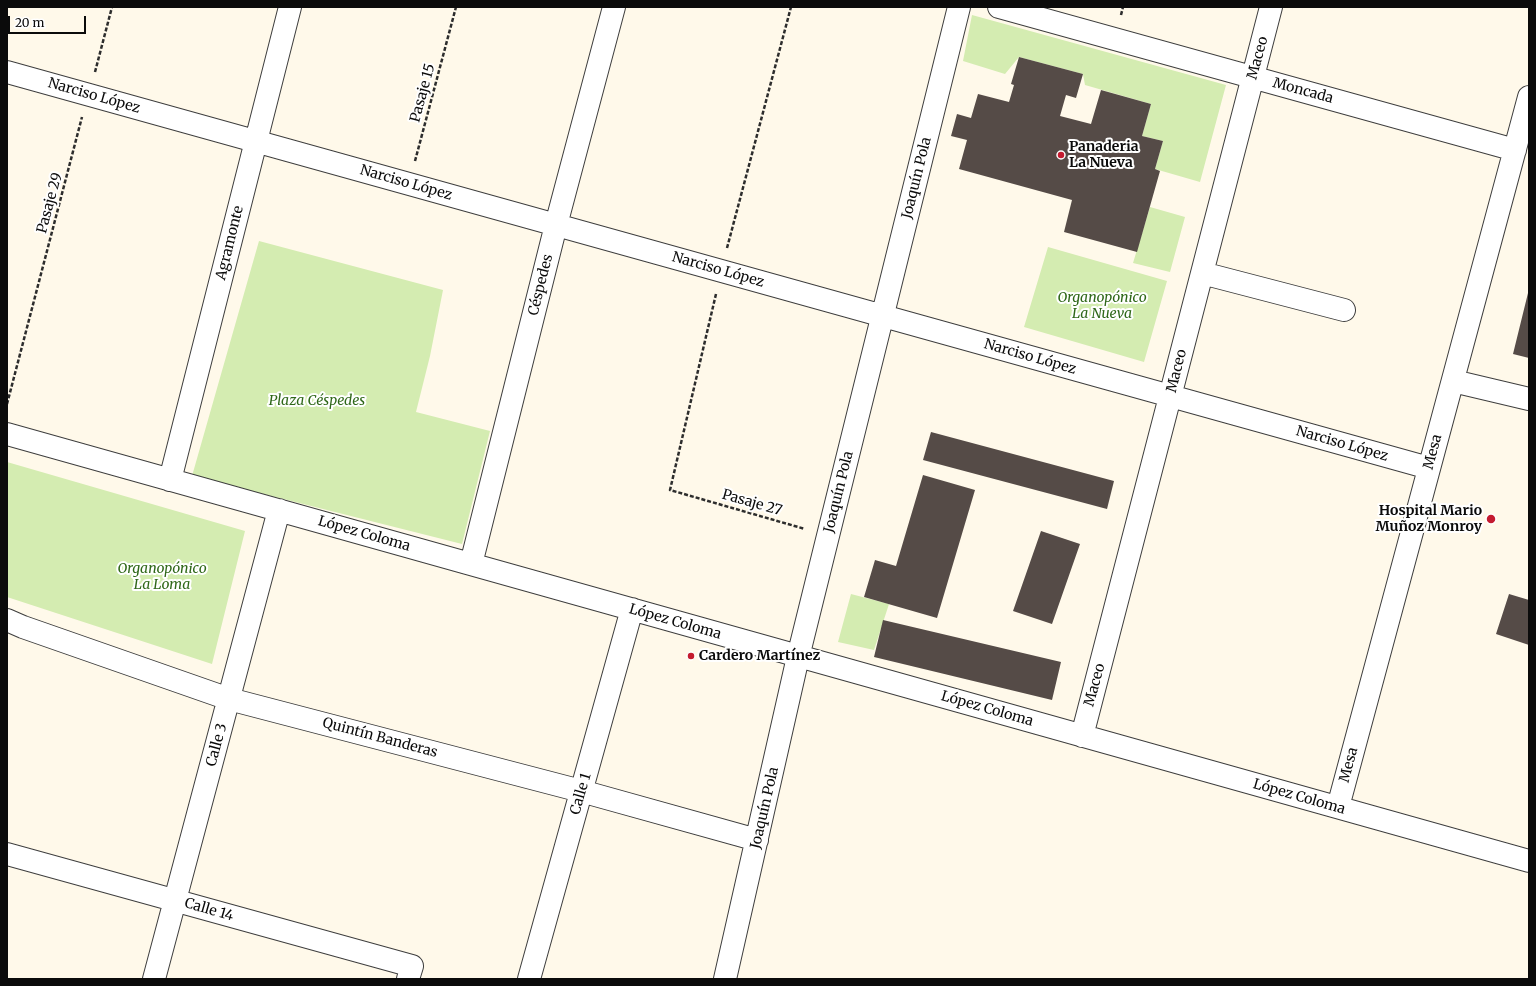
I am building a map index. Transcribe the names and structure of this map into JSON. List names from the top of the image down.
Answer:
{
  "streets": {
    "street": [
      "Maceo",
      "Moncada",
      "Narciso López",
      "Joaquín Pola",
      "Agramonte",
      "Céspedes",
      "Mesa",
      "López Coloma",
      "Quintín Banderas",
      "Calle 3",
      "Calle 1",
      "Calle 14"
    ],
    "path": ["Pasaje 15", "Pasaje 29", "Pasaje 27"]
  },
  "crossings": [
    ["Maceo", "Moncada"],
    ["Maceo", "Narciso López"],
    ["Maceo", "López Coloma"],
    ["Moncada", "Mesa"],
    ["Pasaje 15", "Narciso López"],
    ["Narciso López", "Joaquín Pola"],
    ["Narciso López", "Pasaje 29"],
    ["Narciso López", "Agramonte"],
    ["Narciso López", "Céspedes"],
    ["Narciso López", "Mesa"],
    ["Joaquín Pola", "Pasaje 27"],
    ["Joaquín Pola", "López Coloma"],
    ["Joaquín Pola", "Quintín Banderas"],
    ["Agramonte", "López Coloma"],
    ["Céspedes", "López Coloma"],
    ["Mesa", "López Coloma"],
    ["López Coloma", "Calle 3"],
    ["López Coloma", "Calle 1"],
    ["Quintín Banderas", "Calle 3"],
    ["Quintín Banderas", "Calle 1"],
    ["Calle 3", "Calle 14"]
  ],
  "parks": ["Organopónico La Nueva", "Plaza Céspedes", "Organopónico La Loma"],
  "places": ["Panaderia La Nueva", "Hospital Mario Muñoz Monroy", "Cardero Martínez"],
  "scale_bar": "20 m"
}
